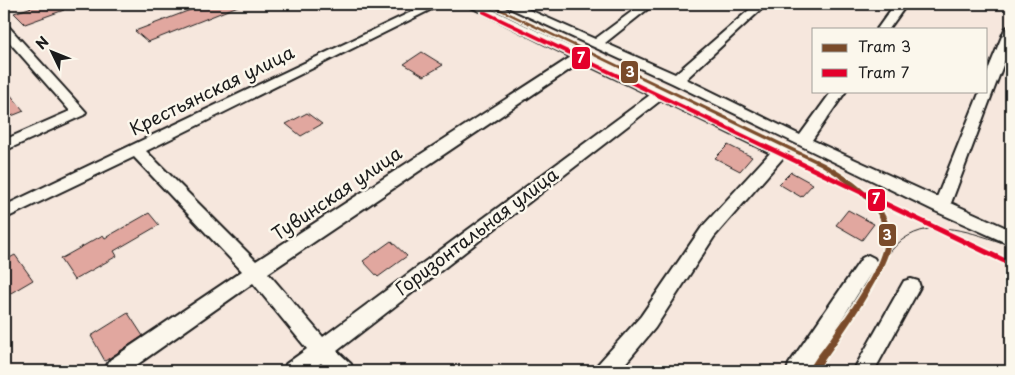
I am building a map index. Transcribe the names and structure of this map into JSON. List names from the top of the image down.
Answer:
{
  "streets": {
    "street": ["Крестьянская улица", "Тувинская улица", "Горизонтальная улица"]
  },
  "lines": ["tram line 3", "tram line 7"],
  "legend": ["Tram 3", "Tram 7"],
  "north": "top left"
}
